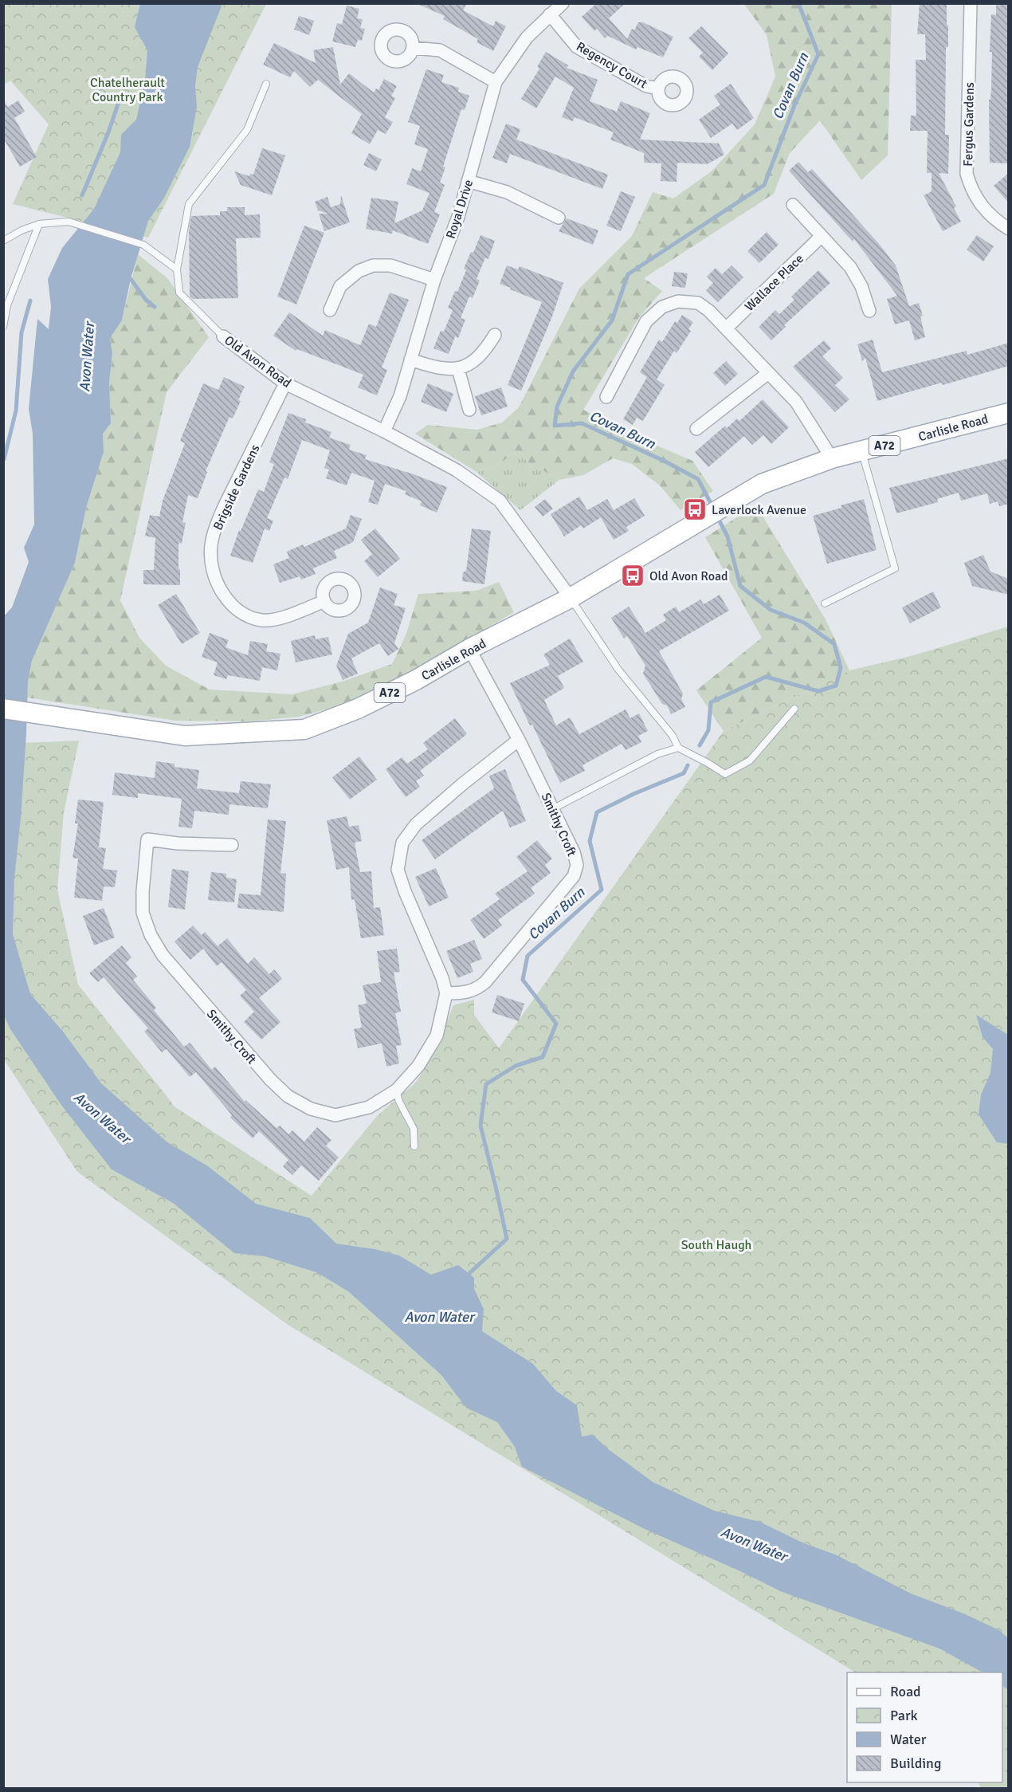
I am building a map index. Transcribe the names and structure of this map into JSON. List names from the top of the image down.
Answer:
{
  "streets": {
    "main road": ["Carlisle Road", "A72"],
    "street": [
      "Regency Court",
      "Fergus Gardens",
      "Royal Drive",
      "Wallace Place",
      "Old Avon Road",
      "Brigside Gardens",
      "Smithy Croft"
    ]
  },
  "crossings": [
    ["Regency Court", "Royal Drive"],
    ["Royal Drive", "Old Avon Road"],
    ["Old Avon Road", "Carlisle Road"],
    ["Old Avon Road", "Brigside Gardens"],
    ["Carlisle Road", "Smithy Croft"]
  ],
  "water": ["Covan Burn", "Avon Water"],
  "parks": ["Chatelherault Country Park", "South Haugh"],
  "places": {
    "bus stop": ["Laverlock Avenue", "Old Avon Road"]
  },
  "legend": [
    "Road",
    "Park",
    "Water",
    "Building"
  ]
}
